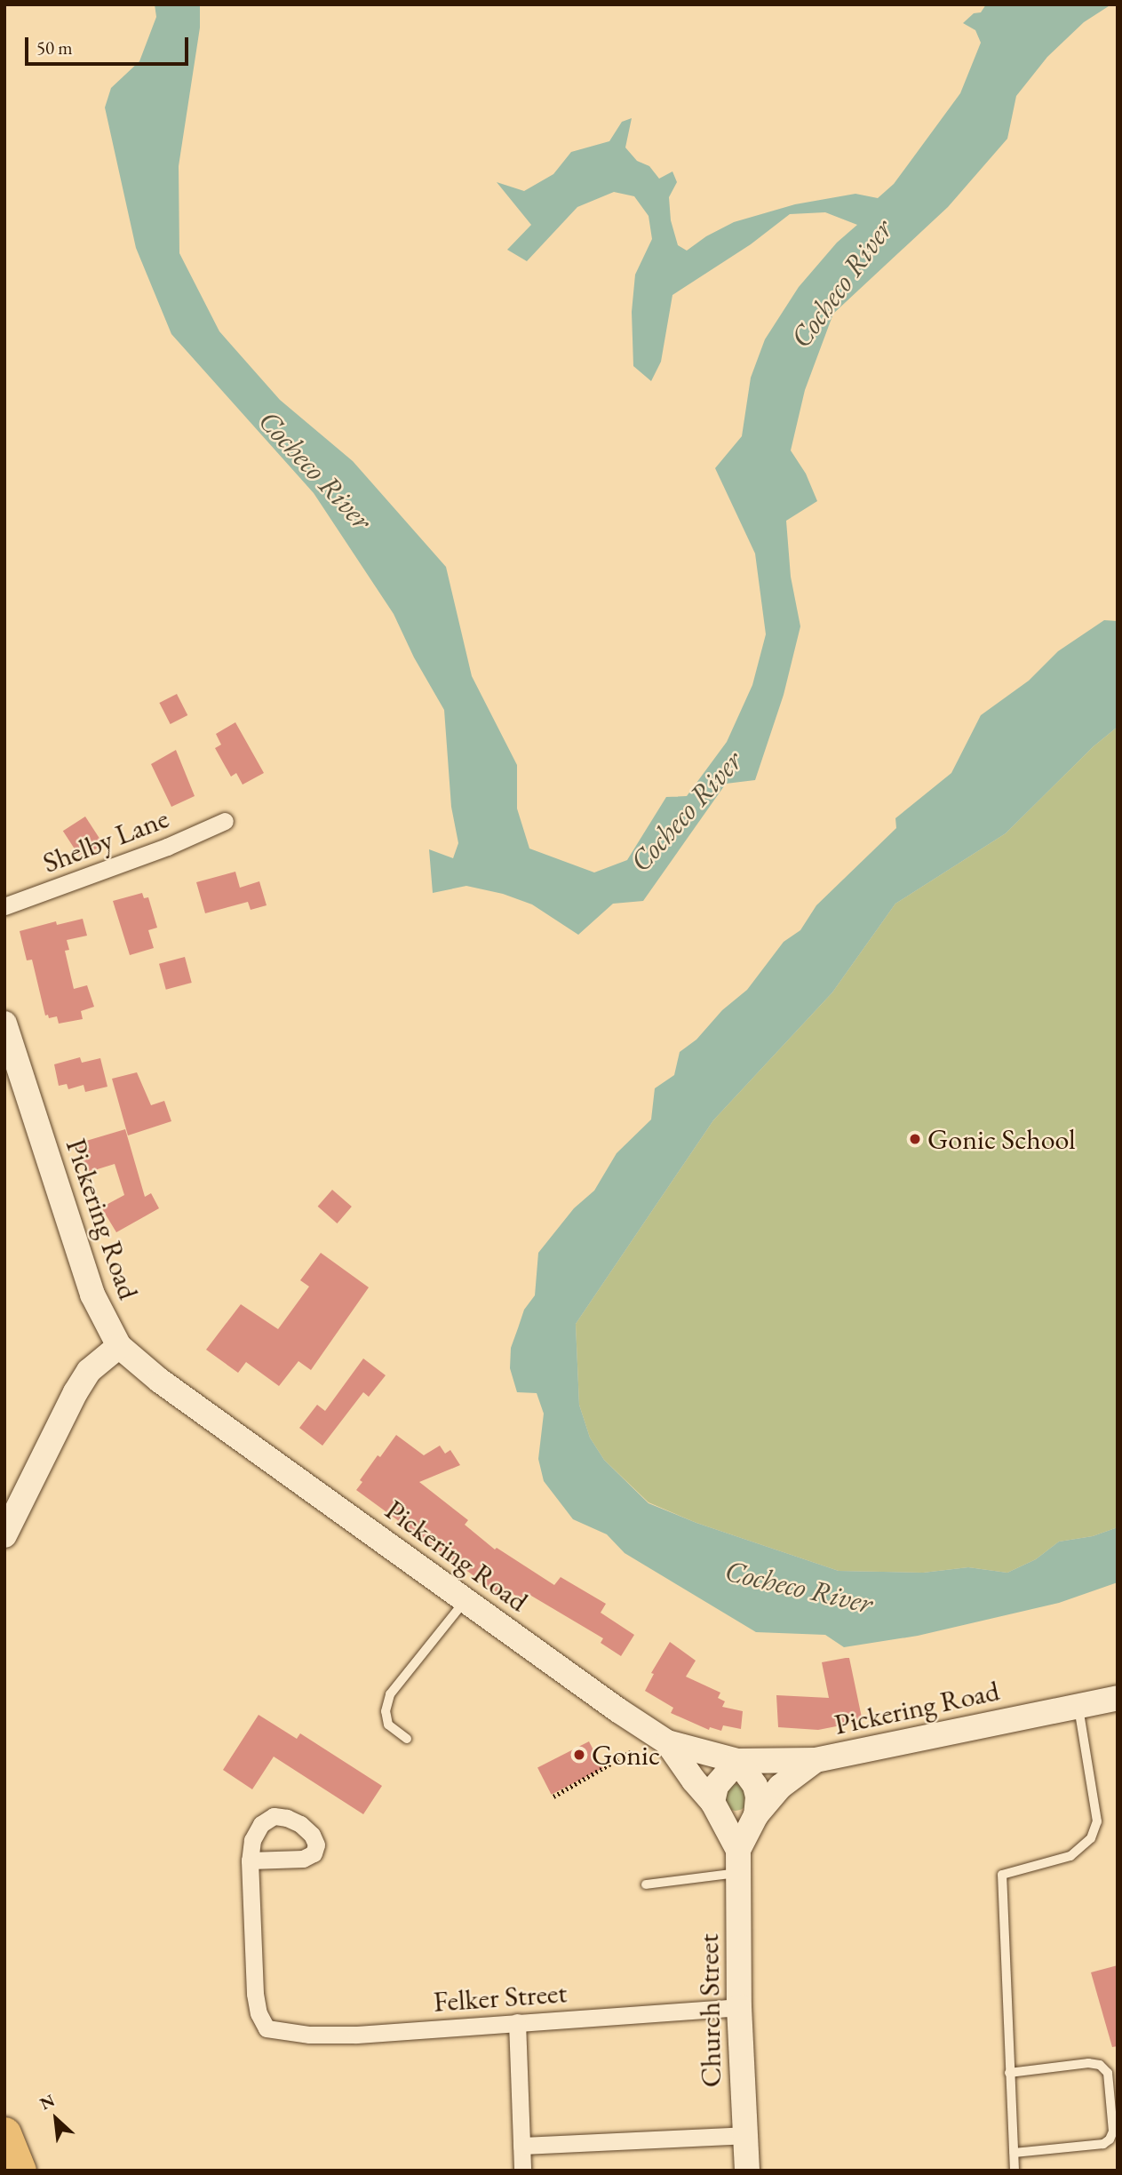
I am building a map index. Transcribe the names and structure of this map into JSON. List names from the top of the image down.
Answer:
{
  "streets": {
    "main road": ["Pickering Road", "Church Street"],
    "street": ["Shelby Lane", "Felker Street"]
  },
  "crossings": [
    ["Pickering Road", "Church Street"],
    ["Felker Street", "Church Street"]
  ],
  "water": ["Cocheco River"],
  "places": ["Gonic School", "Gonic"],
  "scale_bar": "50 m",
  "north": "top left"
}
